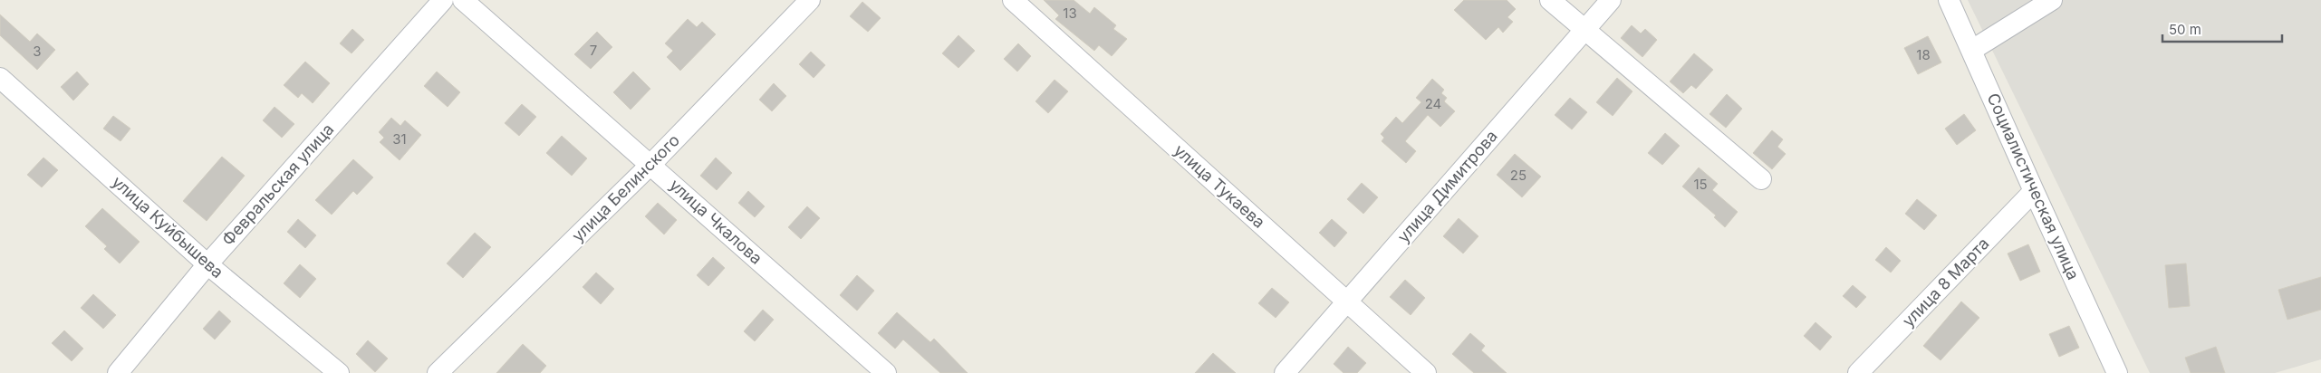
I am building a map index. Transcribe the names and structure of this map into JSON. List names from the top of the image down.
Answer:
{
  "streets": {
    "street": [
      "Февральская улица",
      "улица Тукаева",
      "улица Димитрова",
      "Социалистическая улица",
      "улица Белинского",
      "улица Чкалова",
      "улица Куйбышева",
      "улица 8 Марта"
    ]
  },
  "crossings": [
    ["Февральская улица", "улица Куйбышева"],
    ["улица Тукаева", "улица Димитрова"],
    ["Социалистическая улица", "улица 8 Марта"],
    ["улица Белинского", "улица Чкалова"]
  ],
  "house_numbers": [
    "13",
    "7",
    "3",
    "18",
    "24",
    "31",
    "25",
    "15"
  ],
  "scale_bar": "50 m"
}
